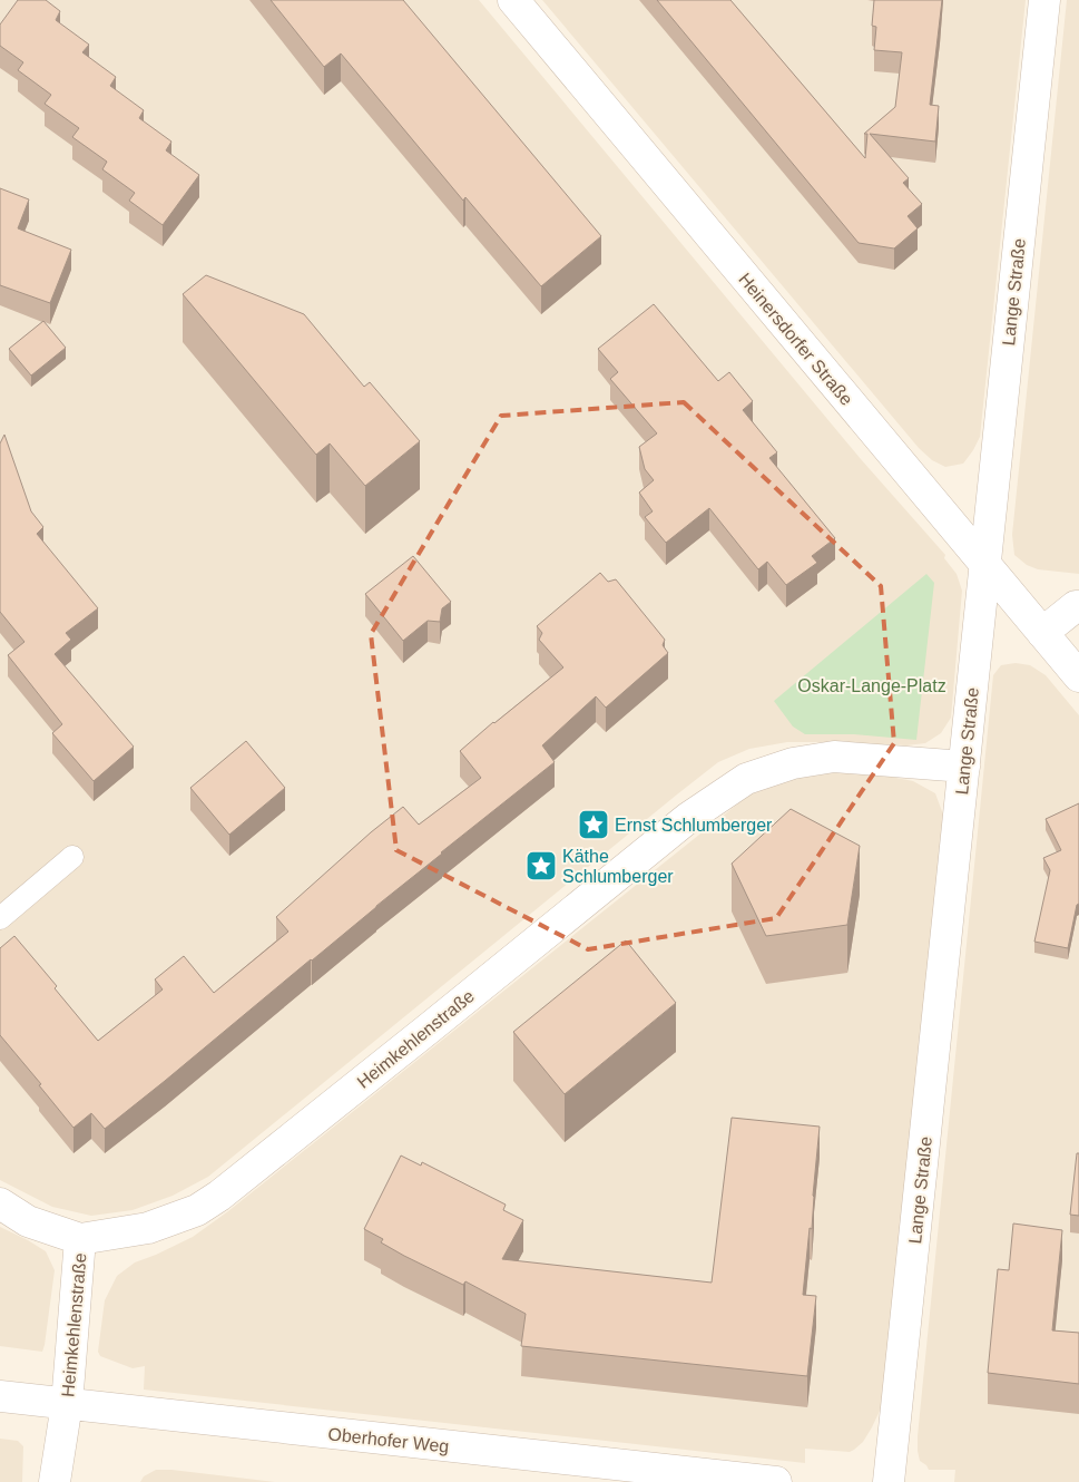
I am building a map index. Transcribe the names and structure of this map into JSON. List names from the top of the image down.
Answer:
{
  "streets": {
    "street": [
      "Lange Straße",
      "Heinersdorfer Straße",
      "Heimkehlenstraße",
      "Oberhofer Weg"
    ]
  },
  "crossings": [
    ["Lange Straße", "Heinersdorfer Straße"],
    ["Lange Straße", "Heimkehlenstraße"],
    ["Heimkehlenstraße", "Oberhofer Weg"]
  ],
  "parks": ["Oskar-Lange-Platz"],
  "places": {
    "place": ["Ernst Schlumberger", "Käthe Schlumberger"]
  }
}
